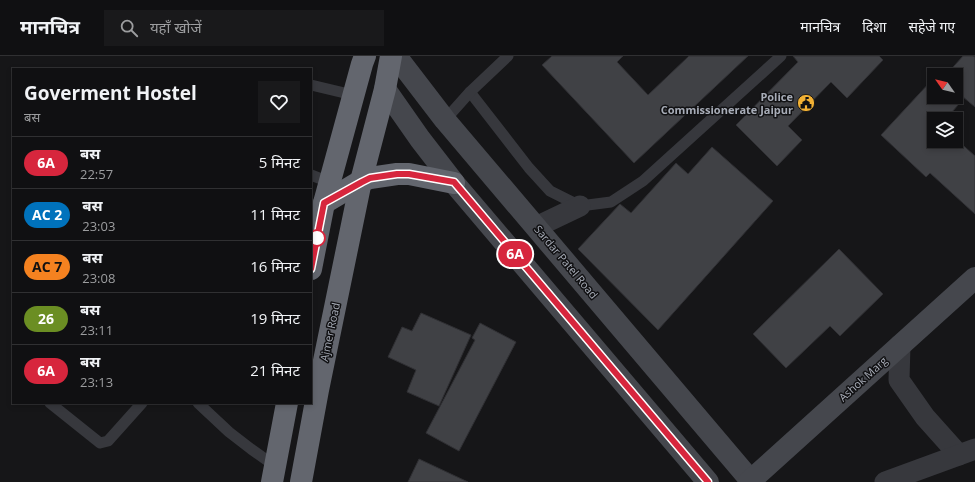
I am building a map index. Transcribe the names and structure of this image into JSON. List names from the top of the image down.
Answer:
{
  "streets": {
    "highway": ["Ajmer Road"],
    "street": ["Sardar Patel Road", "Ashok Marg"]
  },
  "crossings": [
    ["Sardar Patel Road", "Ashok Marg"]
  ],
  "places": {
    "public building": ["Police Commissionerate Jaipur"]
  },
  "lines": ["bus line 6A"],
  "north": "top left",
  "page": {
    "header": "मानचित्र",
    "search": "यहाँ खोजें",
    "nav": ["मानचित्र", "दिशा", "सहेजे गए"],
    "on_map": "6A",
    "heading": ["Goverment Hostel", "बस"],
    "list": [
      {
        "mark": "6A",
        "name": "बस",
        "note": "22:57",
        "value": "5 मिनट"
      },
      {
        "mark": "AC 2",
        "name": "बस",
        "note": "23:03",
        "value": "11 मिनट"
      },
      {
        "mark": "AC 7",
        "name": "बस",
        "note": "23:08",
        "value": "16 मिनट"
      },
      {
        "mark": "26",
        "name": "बस",
        "note": "23:11",
        "value": "19 मिनट"
      },
      {
        "mark": "6A",
        "name": "बस",
        "note": "23:13",
        "value": "21 मिनट"
      }
    ]
  }
}
